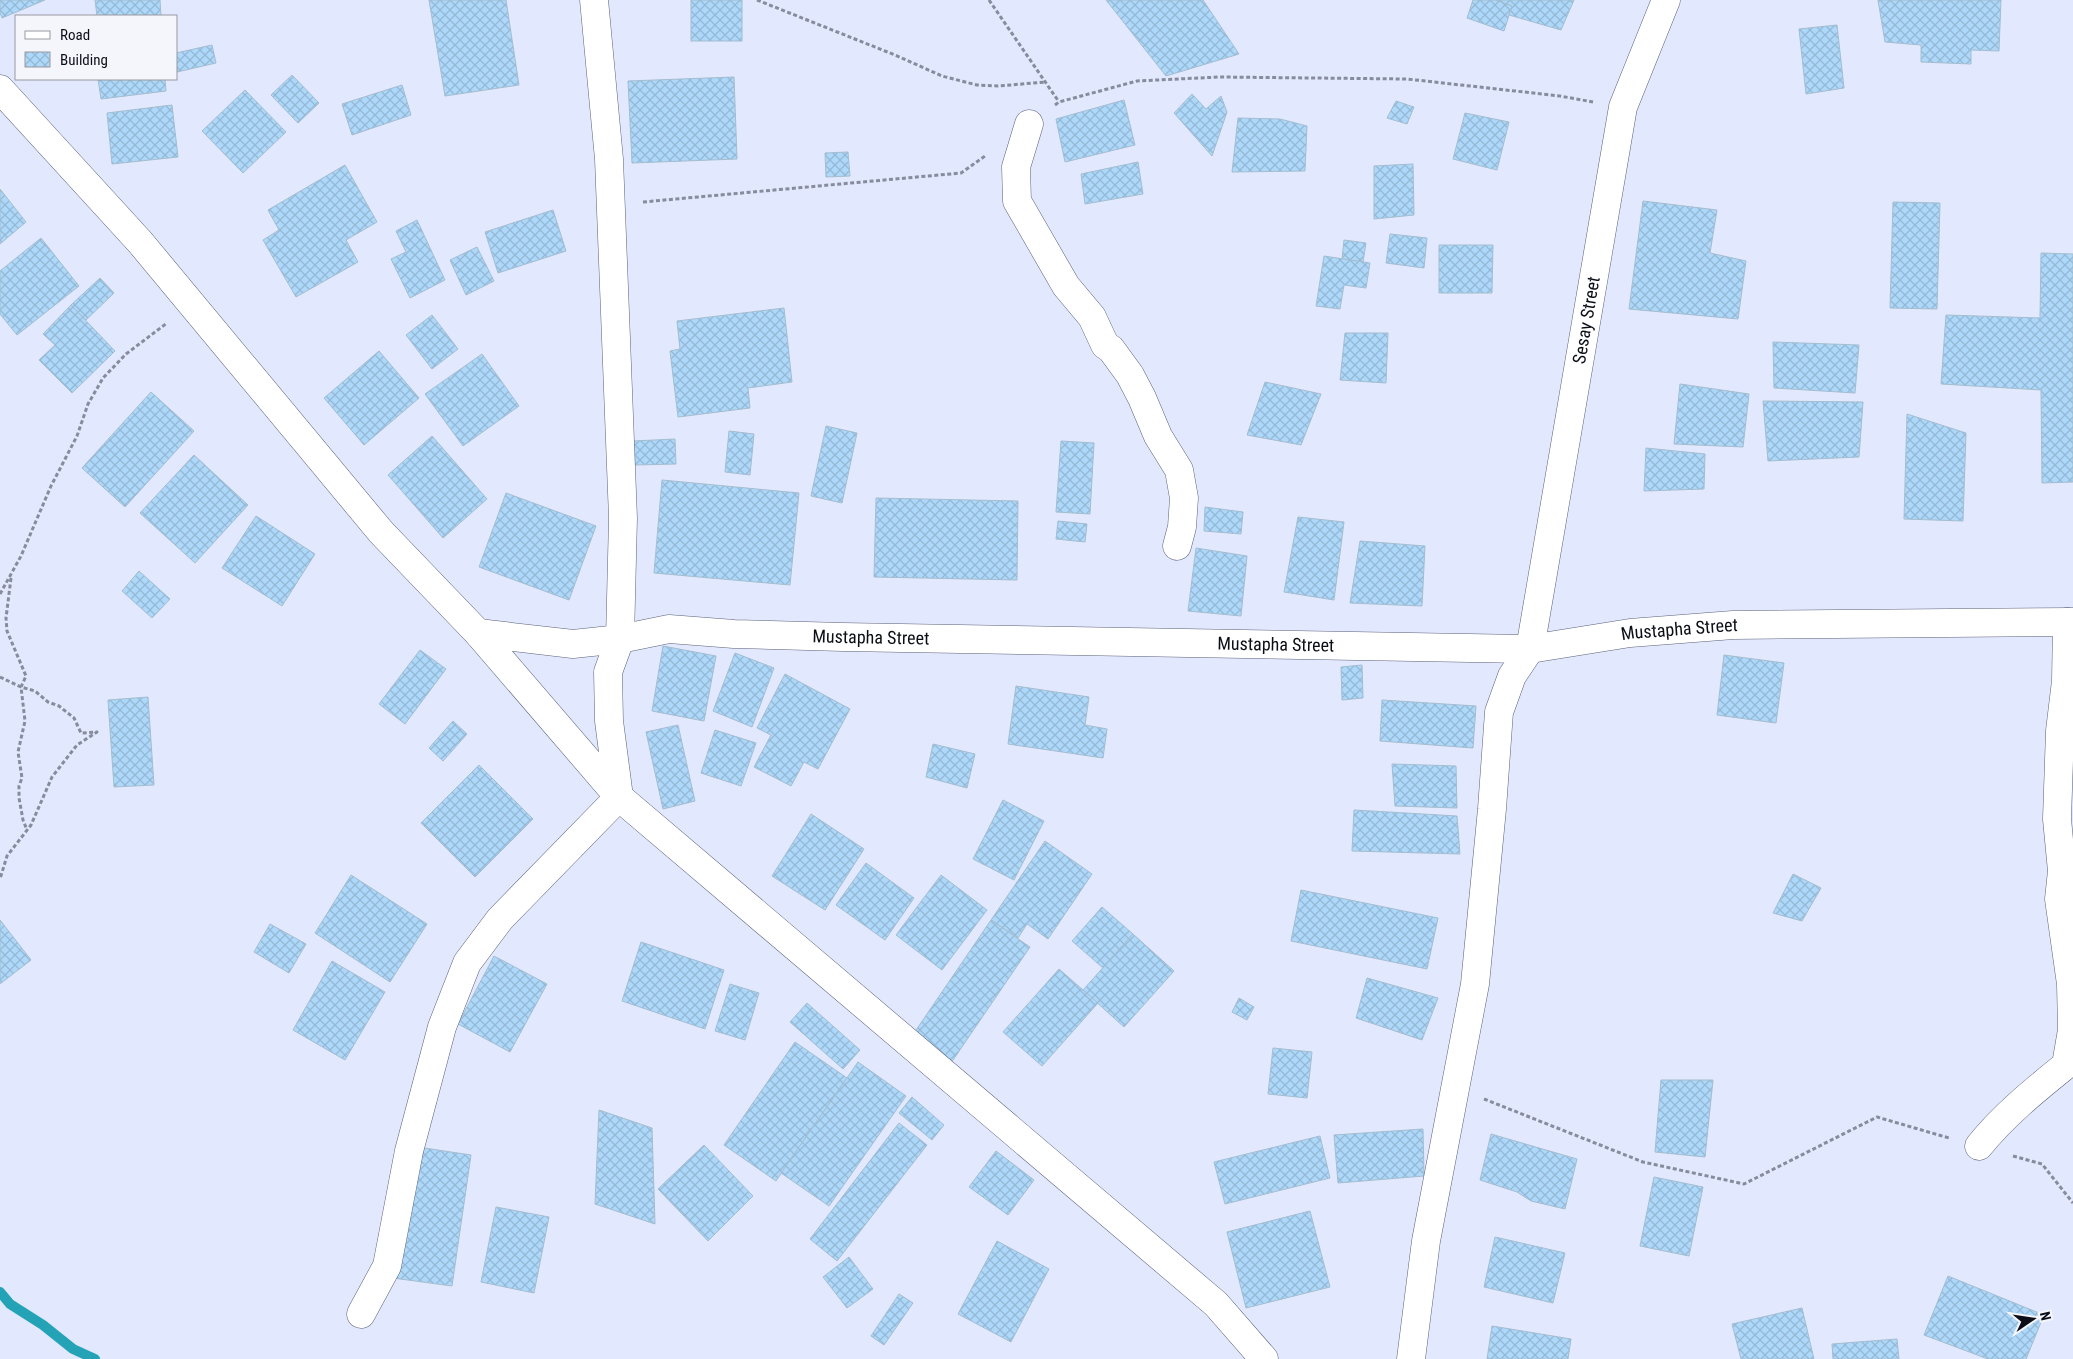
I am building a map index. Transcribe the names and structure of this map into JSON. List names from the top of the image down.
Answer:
{
  "streets": {
    "street": ["Sesay Street", "Mustapha Street"]
  },
  "crossings": [
    ["Sesay Street", "Mustapha Street"]
  ],
  "legend": ["Road", "Building"],
  "north": "right"
}
